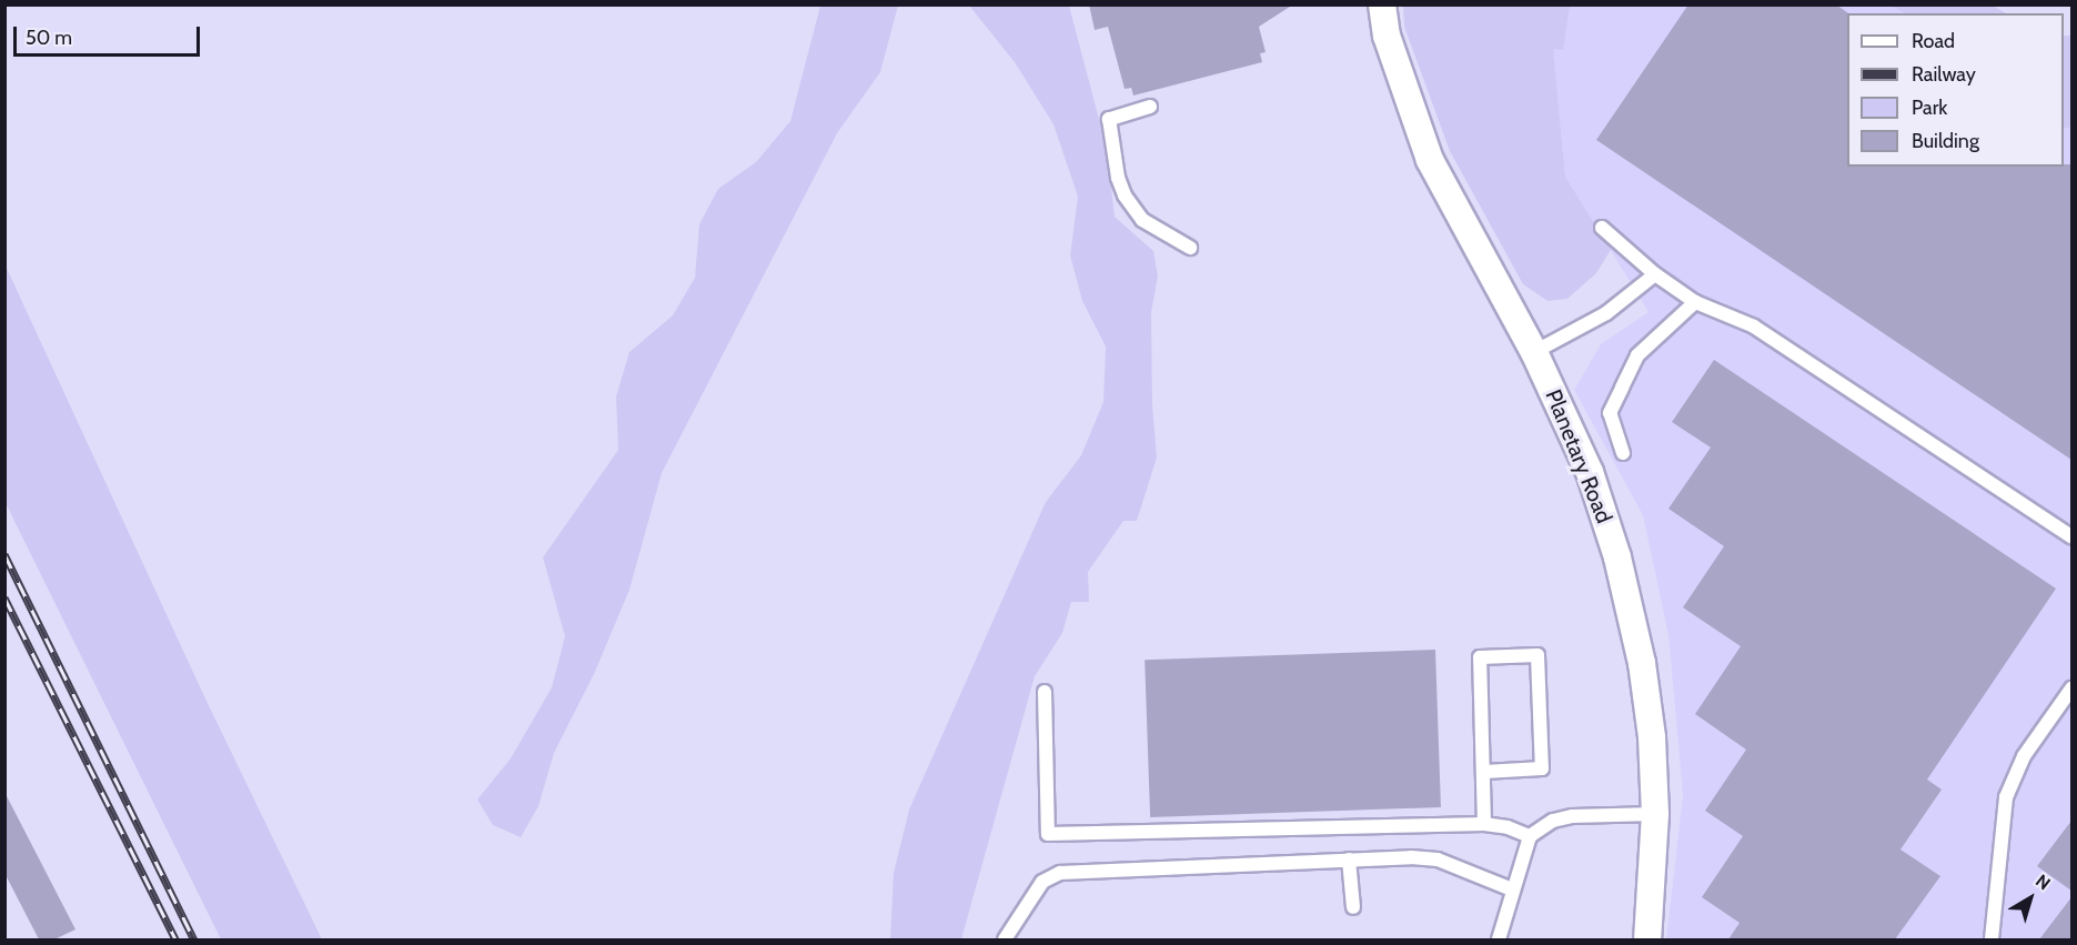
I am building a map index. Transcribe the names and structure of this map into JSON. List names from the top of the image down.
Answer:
{
  "streets": {
    "street": ["Planetary Road"]
  },
  "legend": [
    "Road",
    "Railway",
    "Park",
    "Building"
  ],
  "scale_bar": "50 m",
  "north": "top right"
}
